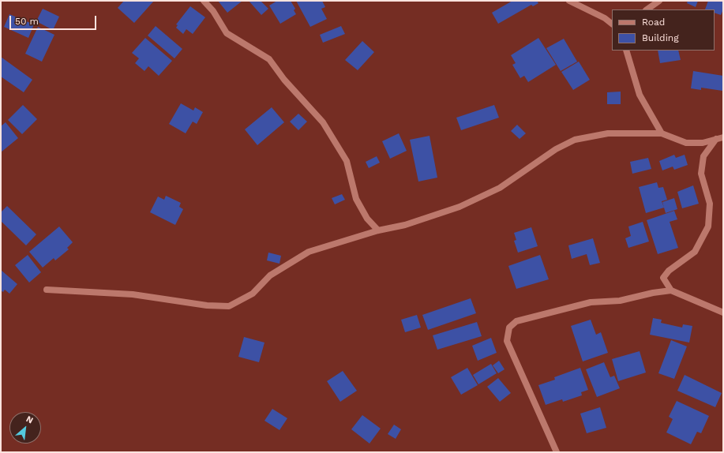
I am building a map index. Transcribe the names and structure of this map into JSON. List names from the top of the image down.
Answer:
{
  "legend": ["Road", "Building"],
  "scale_bar": "50 m",
  "north": "top right"
}
